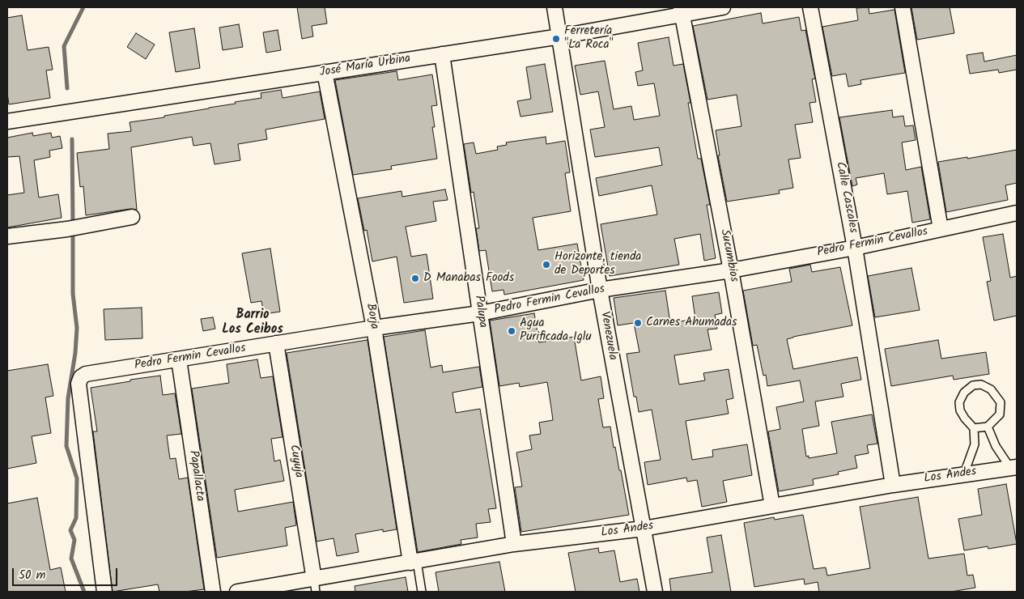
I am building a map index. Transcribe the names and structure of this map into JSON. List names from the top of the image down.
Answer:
{
  "streets": {
    "street": [
      "José María Urbina",
      "Calle Cascales",
      "Pedro Fermin Cevallos",
      "Sucumbios",
      "Palupa",
      "Borja",
      "Venezuela",
      "Cuyuja",
      "Papallacta",
      "Los Andes"
    ]
  },
  "crossings": [
    ["José María Urbina", "Sucumbios"],
    ["José María Urbina", "Palupa"],
    ["José María Urbina", "Borja"],
    ["José María Urbina", "Venezuela"],
    ["Calle Cascales", "Pedro Fermin Cevallos"],
    ["Calle Cascales", "Los Andes"],
    ["Pedro Fermin Cevallos", "Sucumbios"],
    ["Pedro Fermin Cevallos", "Palupa"],
    ["Pedro Fermin Cevallos", "Borja"],
    ["Pedro Fermin Cevallos", "Venezuela"],
    ["Pedro Fermin Cevallos", "Cuyuja"],
    ["Pedro Fermin Cevallos", "Papallacta"],
    ["Sucumbios", "Los Andes"],
    ["Palupa", "Los Andes"],
    ["Borja", "Los Andes"],
    ["Venezuela", "Los Andes"],
    ["Cuyuja", "Los Andes"]
  ],
  "districts": ["Barrio Los Ceibos"],
  "places": [
    "Ferretería \"La Roca\"",
    "Horizonte, tienda de Deportes",
    "D Manabas Foods",
    "Carnes Ahumadas",
    "Agua Purificada Iglu"
  ],
  "scale_bar": "50 m"
}
